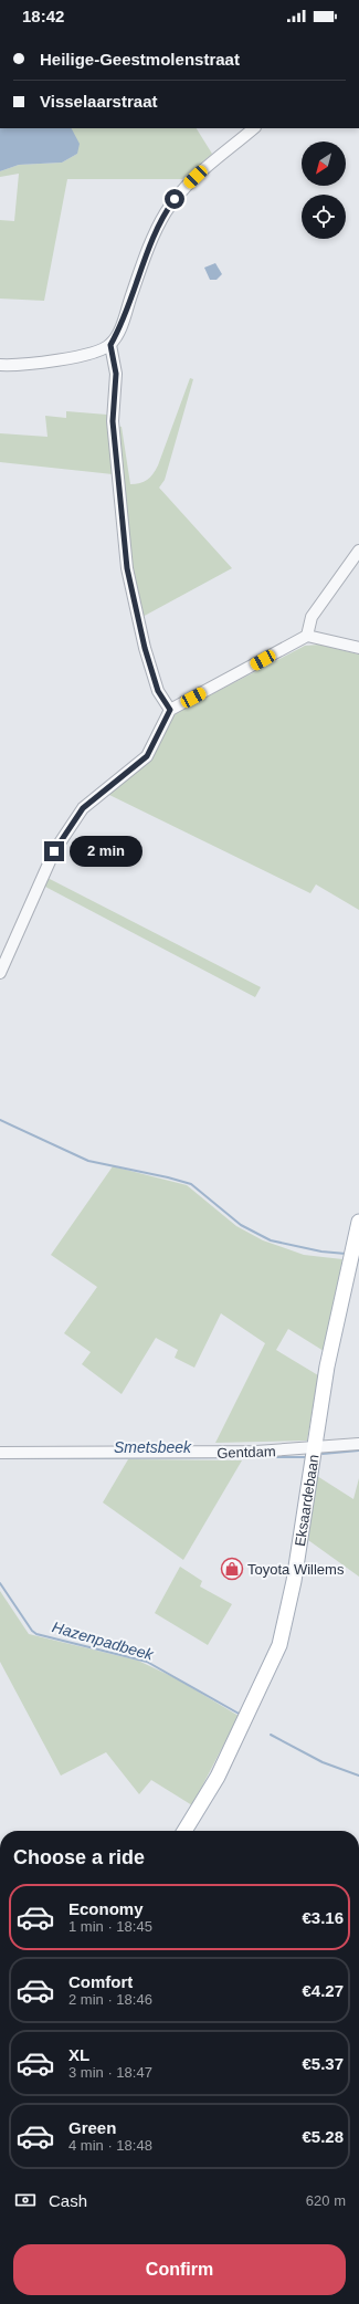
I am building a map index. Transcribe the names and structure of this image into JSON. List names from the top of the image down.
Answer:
{
  "streets": {
    "main road": ["Eksaardebaan"],
    "street": ["Gentdam"]
  },
  "crossings": [
    ["Gentdam", "Eksaardebaan"]
  ],
  "water": ["Smetsbeek", "Hazenpadbeek"],
  "places": {
    "shop": ["Toyota Willems"]
  },
  "north": "bottom left",
  "page": {
    "status": "18:42",
    "banner": ["Heilige-Geestmolenstraat", "Visselaarstraat"],
    "bubble": "2 min",
    "heading": "Choose a ride",
    "list": [
      {
        "name": "Economy",
        "note": "1 min · 18:45",
        "value": "€3.16"
      },
      {
        "name": "Comfort",
        "note": "2 min · 18:46",
        "value": "€4.27"
      },
      {
        "name": "XL",
        "note": "3 min · 18:47",
        "value": "€5.37"
      },
      {
        "name": "Green",
        "note": "4 min · 18:48",
        "value": "€5.28"
      }
    ],
    "pay": ["Cash", "620 m"],
    "buttons": "Confirm"
  }
}
